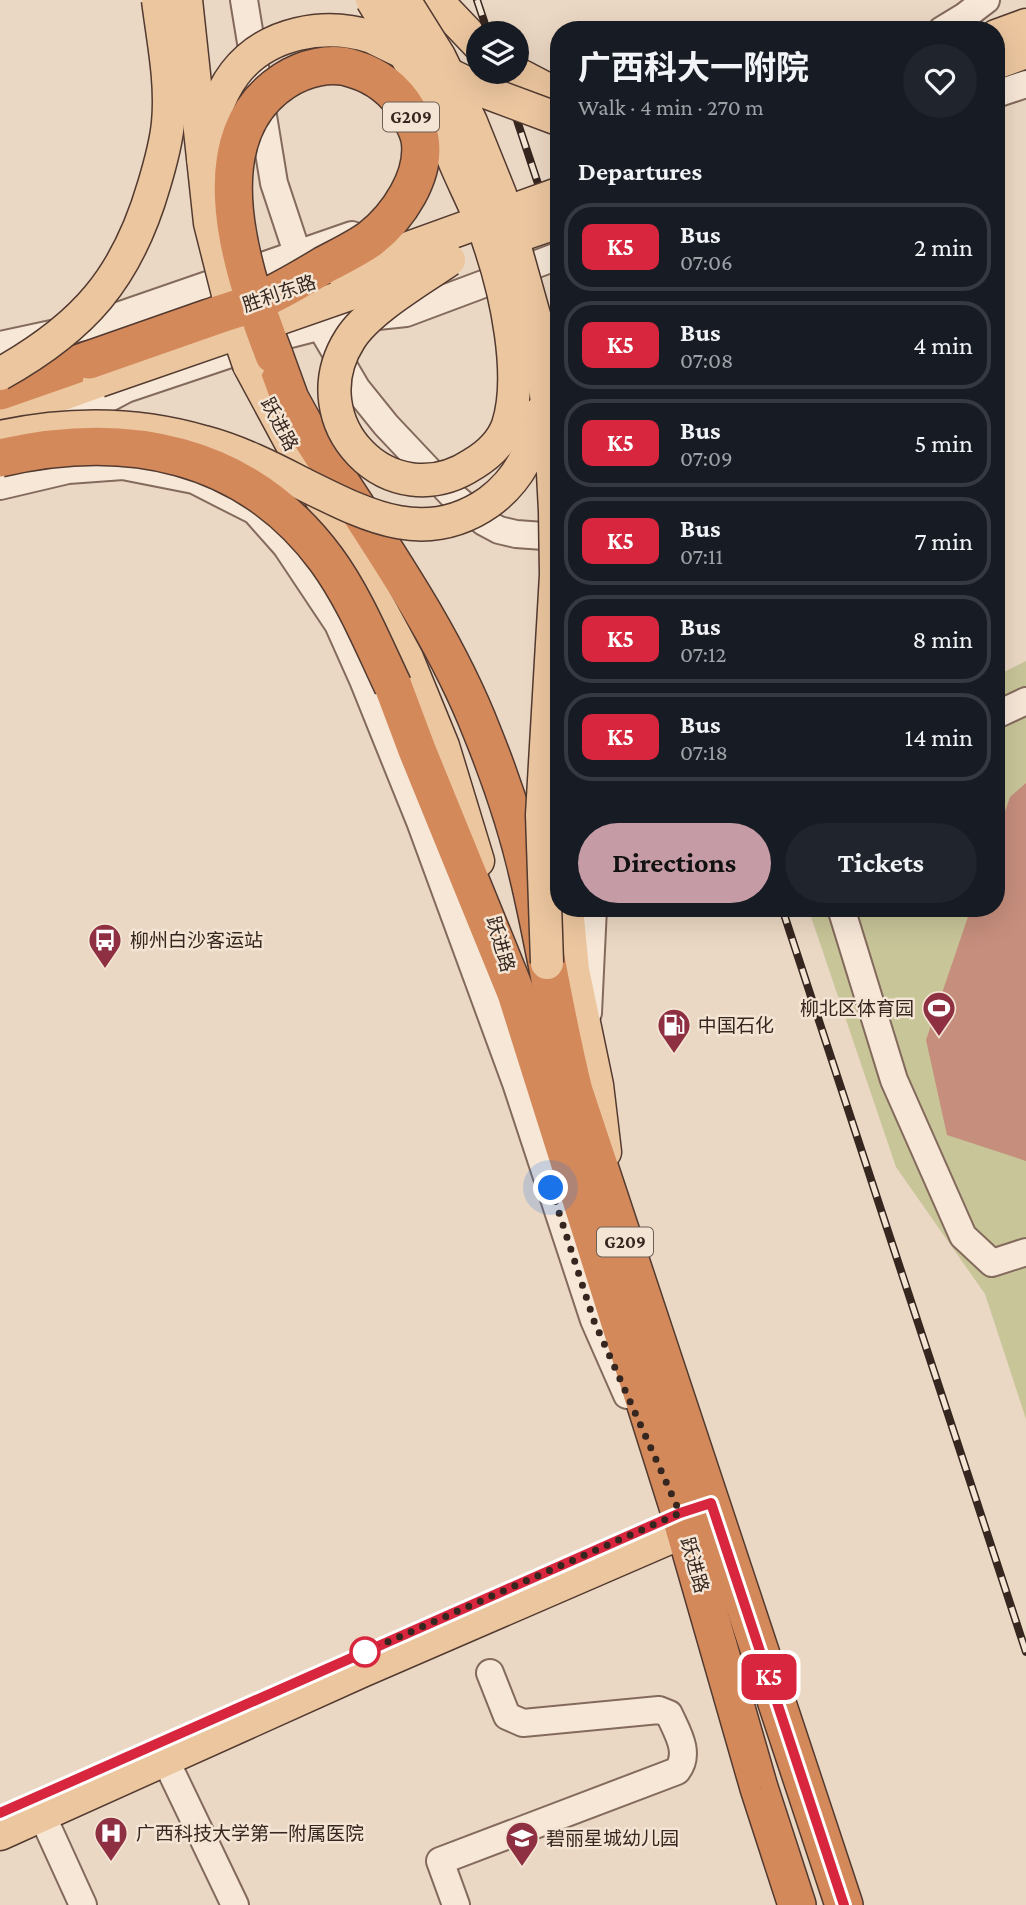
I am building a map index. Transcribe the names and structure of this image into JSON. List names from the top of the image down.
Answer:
{
  "streets": {
    "highway": ["G209", "胜利东路", "跃进路"]
  },
  "crossings": [
    ["G209", "胜利东路"],
    ["G209", "跃进路"]
  ],
  "places": {
    "bus stop": ["柳州白沙客运站"],
    "sports": ["柳北区体育园"],
    "fuel station": ["中国石化"],
    "hospital": ["广西科技大学第一附属医院"],
    "school or university": ["碧丽星城幼儿园"]
  },
  "lines": ["bus line K5"],
  "page": {
    "on_map": "K5",
    "heading": [
      ["广西科大一附院", "Walk · 4 min · 270 m"],
      "Departures"
    ],
    "list": [
      {
        "mark": "K5",
        "name": "Bus",
        "note": "07:06",
        "value": "2 min"
      },
      {
        "mark": "K5",
        "name": "Bus",
        "note": "07:08",
        "value": "4 min"
      },
      {
        "mark": "K5",
        "name": "Bus",
        "note": "07:09",
        "value": "5 min"
      },
      {
        "mark": "K5",
        "name": "Bus",
        "note": "07:11",
        "value": "7 min"
      },
      {
        "mark": "K5",
        "name": "Bus",
        "note": "07:12",
        "value": "8 min"
      },
      {
        "mark": "K5",
        "name": "Bus",
        "note": "07:18",
        "value": "14 min"
      }
    ],
    "buttons": ["Directions", "Tickets"]
  }
}
